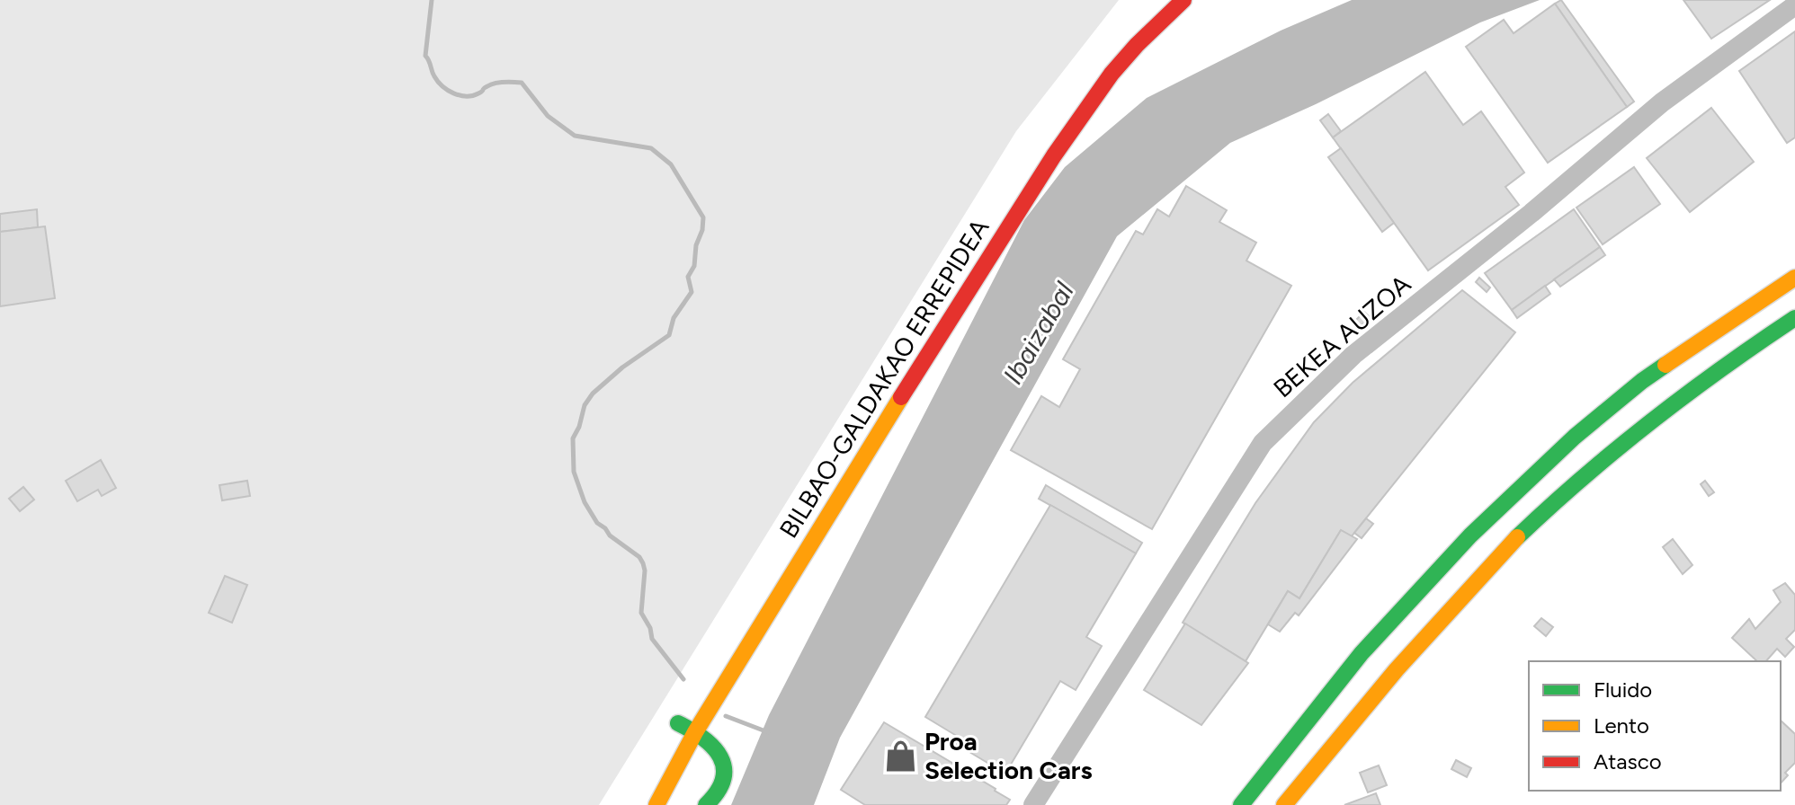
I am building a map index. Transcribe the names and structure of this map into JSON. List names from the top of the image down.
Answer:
{
  "streets": {
    "highway": ["BILBAO-GALDAKAO ERREPIDEA"],
    "street": ["BEKEA AUZOA"]
  },
  "water": ["Ibaizabal"],
  "places": {
    "shop": ["Proa Selection Cars"]
  },
  "legend": ["Fluido", "Lento", "Atasco"]
}
